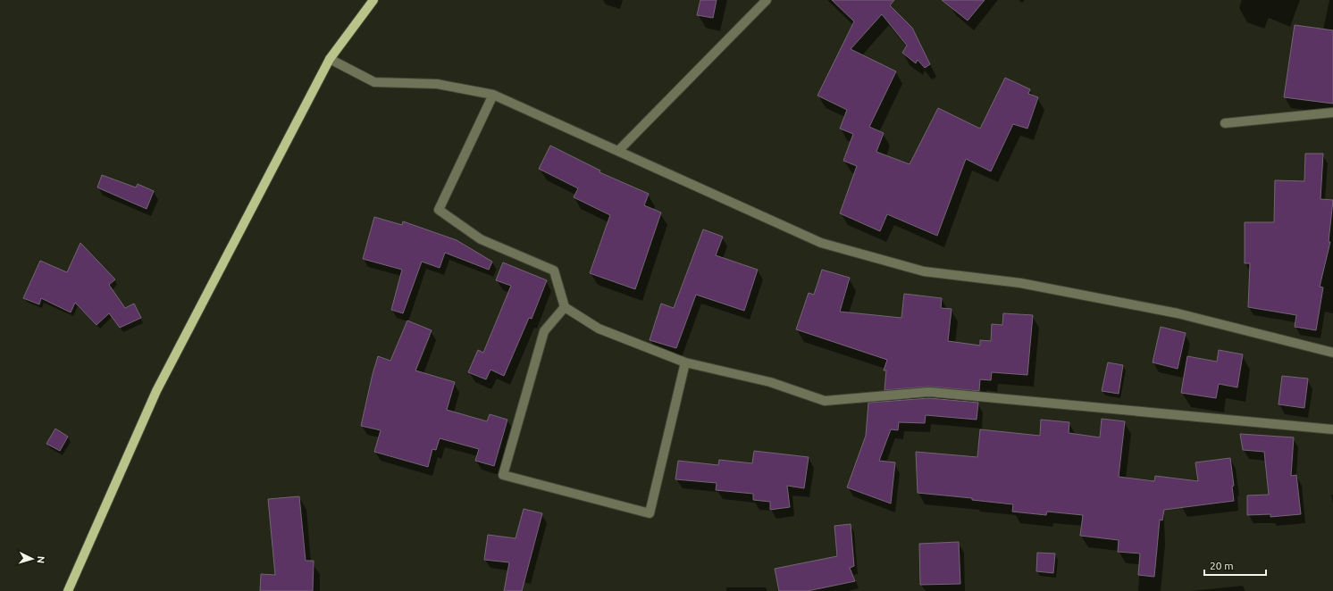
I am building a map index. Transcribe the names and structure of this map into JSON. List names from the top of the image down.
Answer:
{
  "scale_bar": "20 m",
  "north": "right"
}
